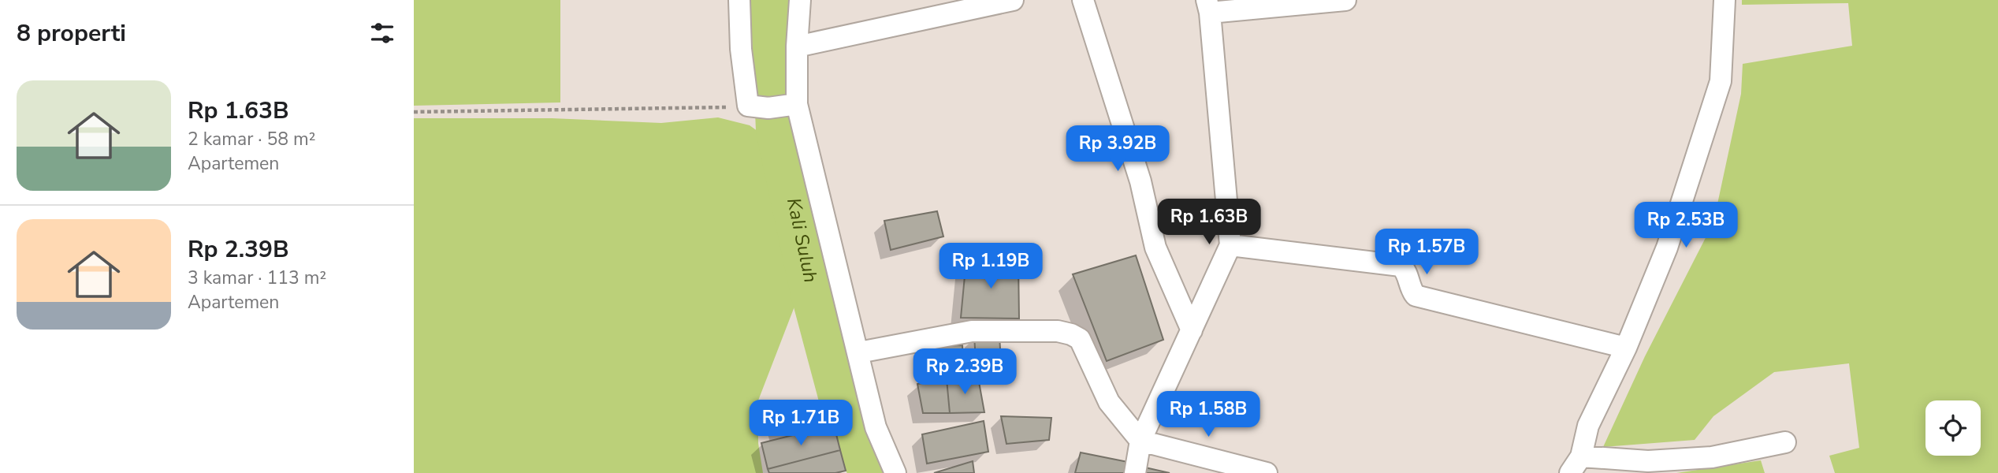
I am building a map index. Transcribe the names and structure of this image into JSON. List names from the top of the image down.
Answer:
{
  "water": ["Kali Suluh"],
  "page": {
    "heading": "8 properti",
    "list": [
      {
        "name": "Rp 1.63B",
        "note": "2 kamar · 58 m² · Apartemen"
      },
      {
        "name": "Rp 2.39B",
        "note": "3 kamar · 113 m² · Apartemen"
      }
    ],
    "price": [
      "Rp 3.92B",
      "Rp 1.63B",
      "Rp 2.53B",
      "Rp 1.57B",
      "Rp 1.19B",
      "Rp 2.39B",
      "Rp 1.58B",
      "Rp 1.71B"
    ]
  }
}
